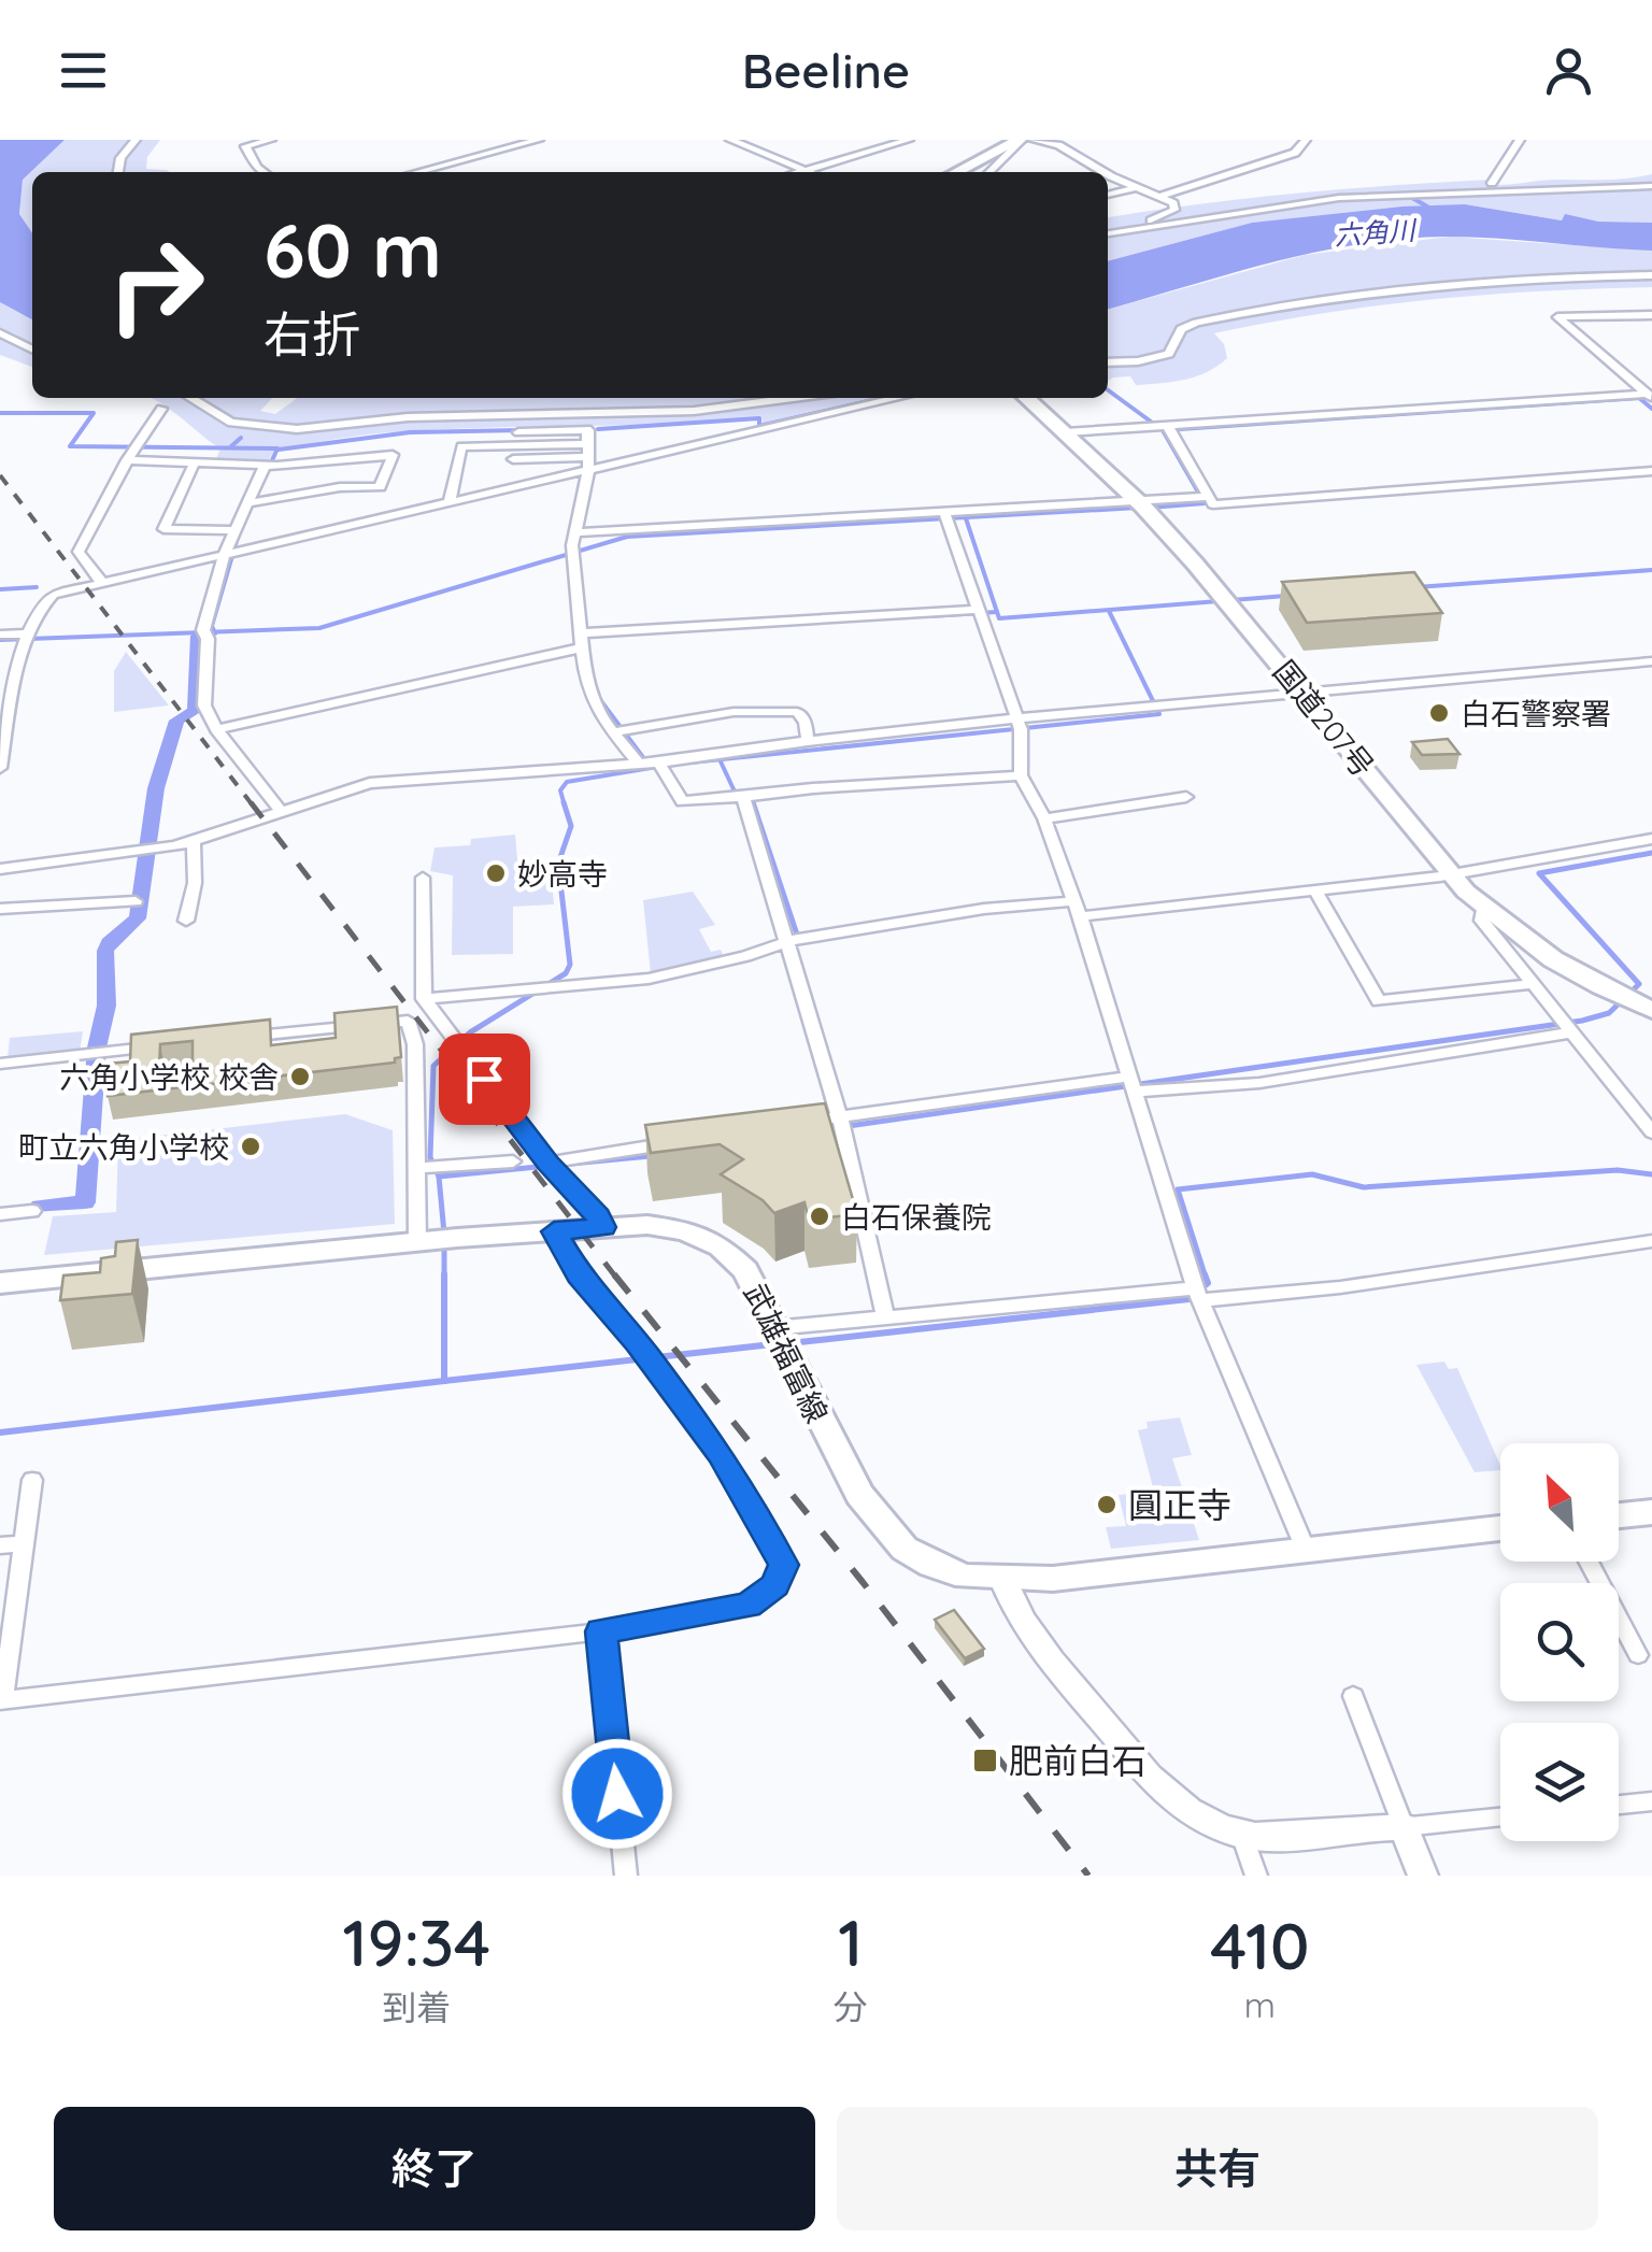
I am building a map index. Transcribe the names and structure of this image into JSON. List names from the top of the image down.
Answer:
{
  "streets": {
    "main road": ["国道207号", "武雄福富線"]
  },
  "water": ["六角川"],
  "places": {
    "other": [
      "白石警察署",
      "妙高寺",
      "六角小学校 校舎",
      "町立六角小学校",
      "白石保養院",
      "圓正寺"
    ],
    "transit": ["肥前白石"]
  },
  "north": "top left",
  "page": {
    "header": "Beeline",
    "turn": ["60 m", "右折"],
    "eta": [
      "19:34",
      "到着",
      "1",
      "分",
      "410",
      "m"
    ],
    "buttons": ["終了", "共有"]
  }
}
